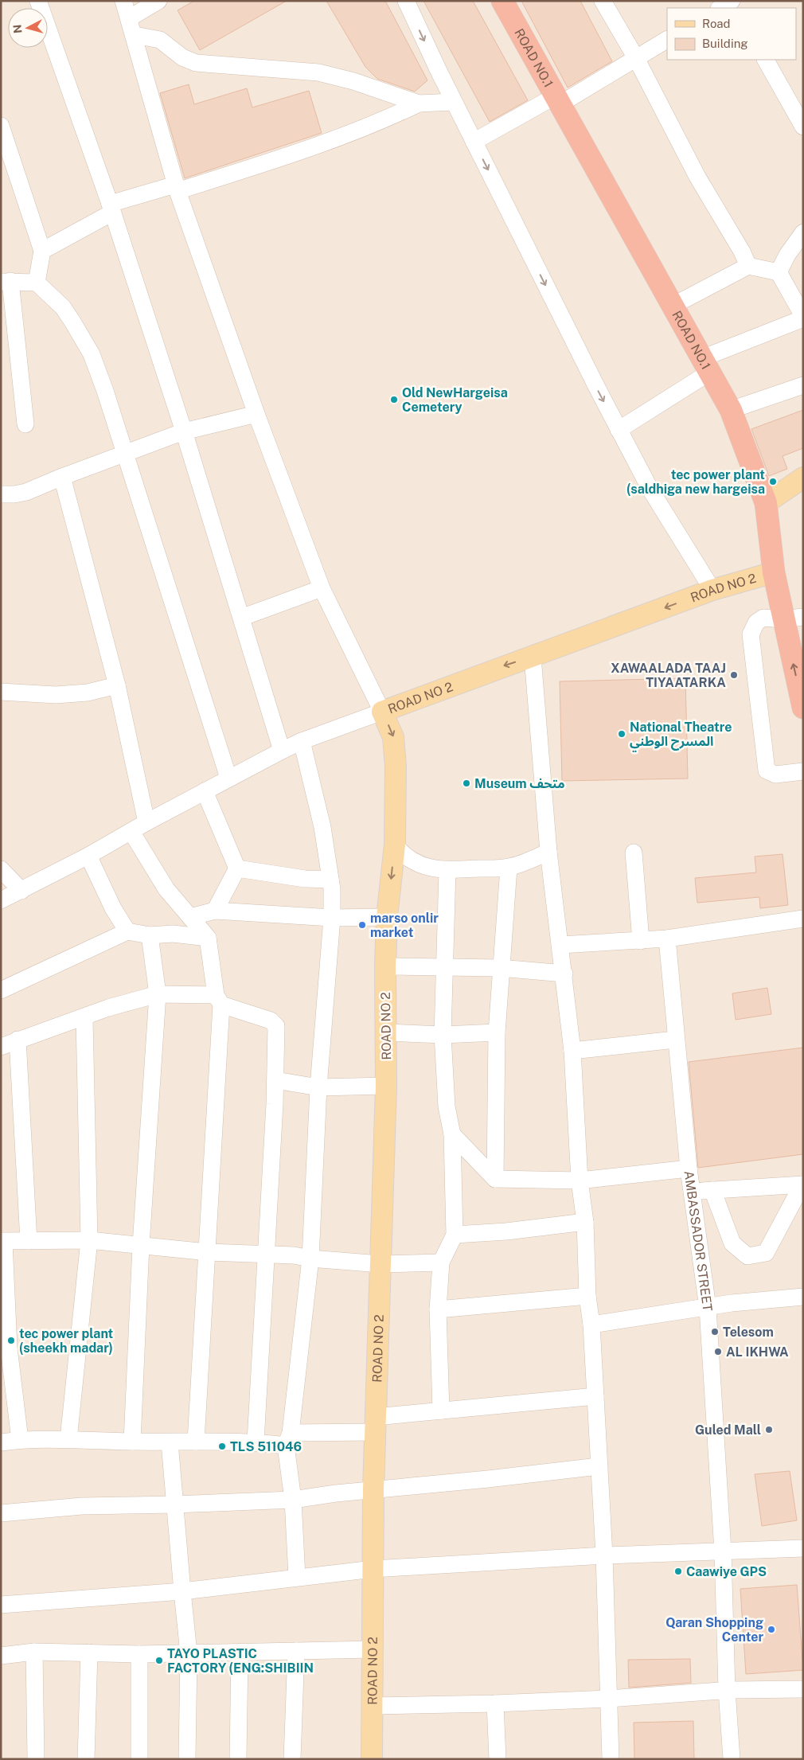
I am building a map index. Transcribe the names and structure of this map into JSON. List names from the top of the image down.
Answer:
{
  "streets": {
    "highway": ["ROAD NO.1"],
    "main road": ["ROAD NO 2"],
    "street": ["AMBASSADOR STREET"]
  },
  "crossings": [
    ["ROAD NO.1", "ROAD NO 2"]
  ],
  "places": [
    "Old NewHargeisa Cemetery",
    "tec power plant (saldhiga new hargeisa",
    "XAWAALADA TAAJ TIYAATARKA",
    "National Theatre المسرح الوطني",
    "Museum متحف",
    "marso onlir market",
    "Telesom",
    "tec power plant (sheekh madar)",
    "AL IKHWA",
    "Guled Mall",
    "TLS 511046",
    "Caawiye GPS",
    "Qaran Shopping Center",
    "TAYO PLASTIC FACTORY (ENG:SHIBIIN"
  ],
  "legend": ["Road", "Building"],
  "north": "left"
}
